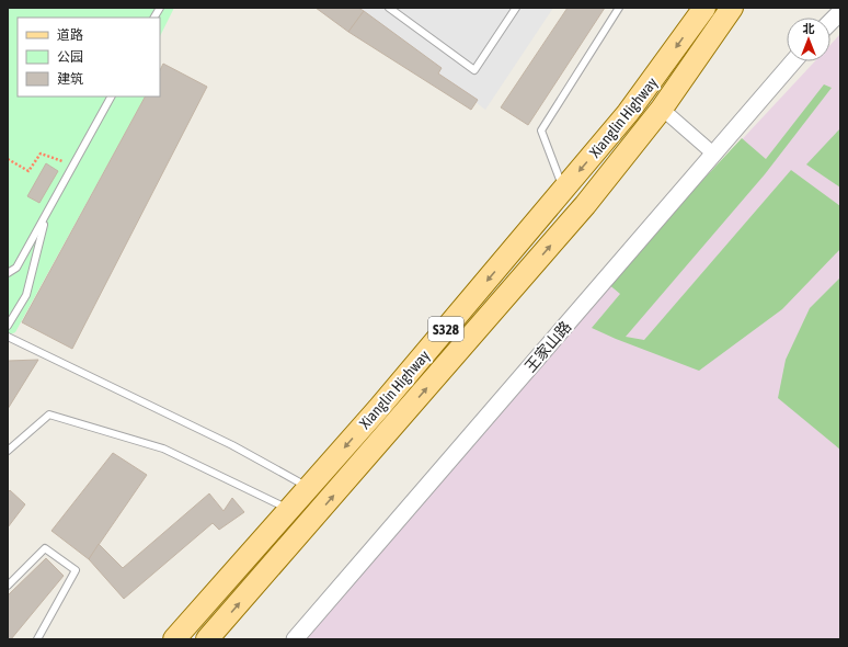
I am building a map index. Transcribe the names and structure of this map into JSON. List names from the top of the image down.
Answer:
{
  "streets": {
    "main road": ["Xianglin Highway", "S328"],
    "street": ["王家山路"]
  },
  "legend": ["道路", "公园", "建筑"],
  "north": "top"
}
